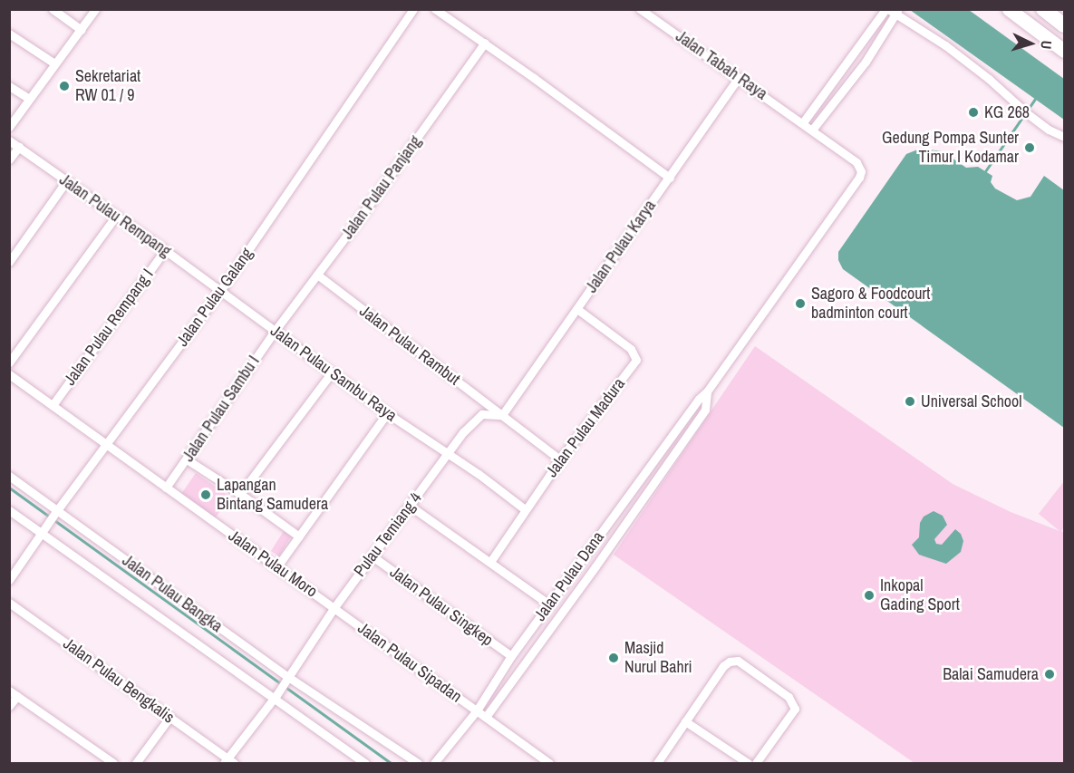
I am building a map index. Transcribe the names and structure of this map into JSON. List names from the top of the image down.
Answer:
{
  "streets": {
    "street": [
      "Jalan Tabah Raya",
      "Jalan Pulau Panjang",
      "Jalan Pulau Rempang",
      "Jalan Pulau Karya",
      "Jalan Pulau Galang",
      "Jalan Pulau Rempang I",
      "Jalan Pulau Rambut",
      "Jalan Pulau Sambu Raya",
      "Jalan Pulau Sambu I",
      "Jalan Pulau Madura",
      "Pulau Temiang 4",
      "Jalan Pulau Moro",
      "Jalan Pulau Dana",
      "Jalan Pulau Bangka",
      "Jalan Pulau Singkep",
      "Jalan Pulau Sipadan",
      "Jalan Pulau Bengkalis"
    ]
  },
  "crossings": [
    ["Jalan Tabah Raya", "Jalan Pulau Karya"],
    ["Jalan Tabah Raya", "Jalan Pulau Dana"],
    ["Jalan Pulau Panjang", "Jalan Pulau Rambut"],
    ["Jalan Pulau Panjang", "Jalan Pulau Sambu Raya"],
    ["Jalan Pulau Panjang", "Jalan Pulau Sambu I"],
    ["Jalan Pulau Rempang", "Jalan Pulau Galang"],
    ["Jalan Pulau Rempang", "Jalan Pulau Rempang I"],
    ["Jalan Pulau Rempang", "Jalan Pulau Sambu Raya"],
    ["Jalan Pulau Karya", "Jalan Pulau Rambut"],
    ["Jalan Pulau Karya", "Jalan Pulau Madura"],
    ["Jalan Pulau Karya", "Pulau Temiang 4"],
    ["Jalan Pulau Galang", "Jalan Pulau Sambu Raya"],
    ["Jalan Pulau Galang", "Jalan Pulau Moro"],
    ["Jalan Pulau Galang", "Jalan Pulau Bangka"],
    ["Jalan Pulau Rempang I", "Jalan Pulau Moro"],
    ["Jalan Pulau Rambut", "Jalan Pulau Madura"],
    ["Jalan Pulau Rambut", "Pulau Temiang 4"],
    ["Jalan Pulau Sambu Raya", "Jalan Pulau Sambu I"],
    ["Jalan Pulau Sambu Raya", "Jalan Pulau Madura"],
    ["Jalan Pulau Sambu Raya", "Pulau Temiang 4"],
    ["Jalan Pulau Sambu I", "Jalan Pulau Moro"],
    ["Pulau Temiang 4", "Jalan Pulau Moro"],
    ["Pulau Temiang 4", "Jalan Pulau Bangka"],
    ["Pulau Temiang 4", "Jalan Pulau Singkep"],
    ["Pulau Temiang 4", "Jalan Pulau Sipadan"],
    ["Pulau Temiang 4", "Jalan Pulau Bengkalis"],
    ["Jalan Pulau Moro", "Jalan Pulau Sipadan"],
    ["Jalan Pulau Dana", "Jalan Pulau Singkep"],
    ["Jalan Pulau Dana", "Jalan Pulau Sipadan"]
  ],
  "places": [
    "Sekretariat RW 01 / 9",
    "KG 268",
    "Gedung Pompa Sunter Timur I Kodamar",
    "Sagoro & Foodcourt badminton court",
    "Universal School",
    "Lapangan Bintang Samudera",
    "Inkopal Gading Sport",
    "Masjid Nurul Bahri",
    "Balai Samudera"
  ],
  "north": "right"
}
